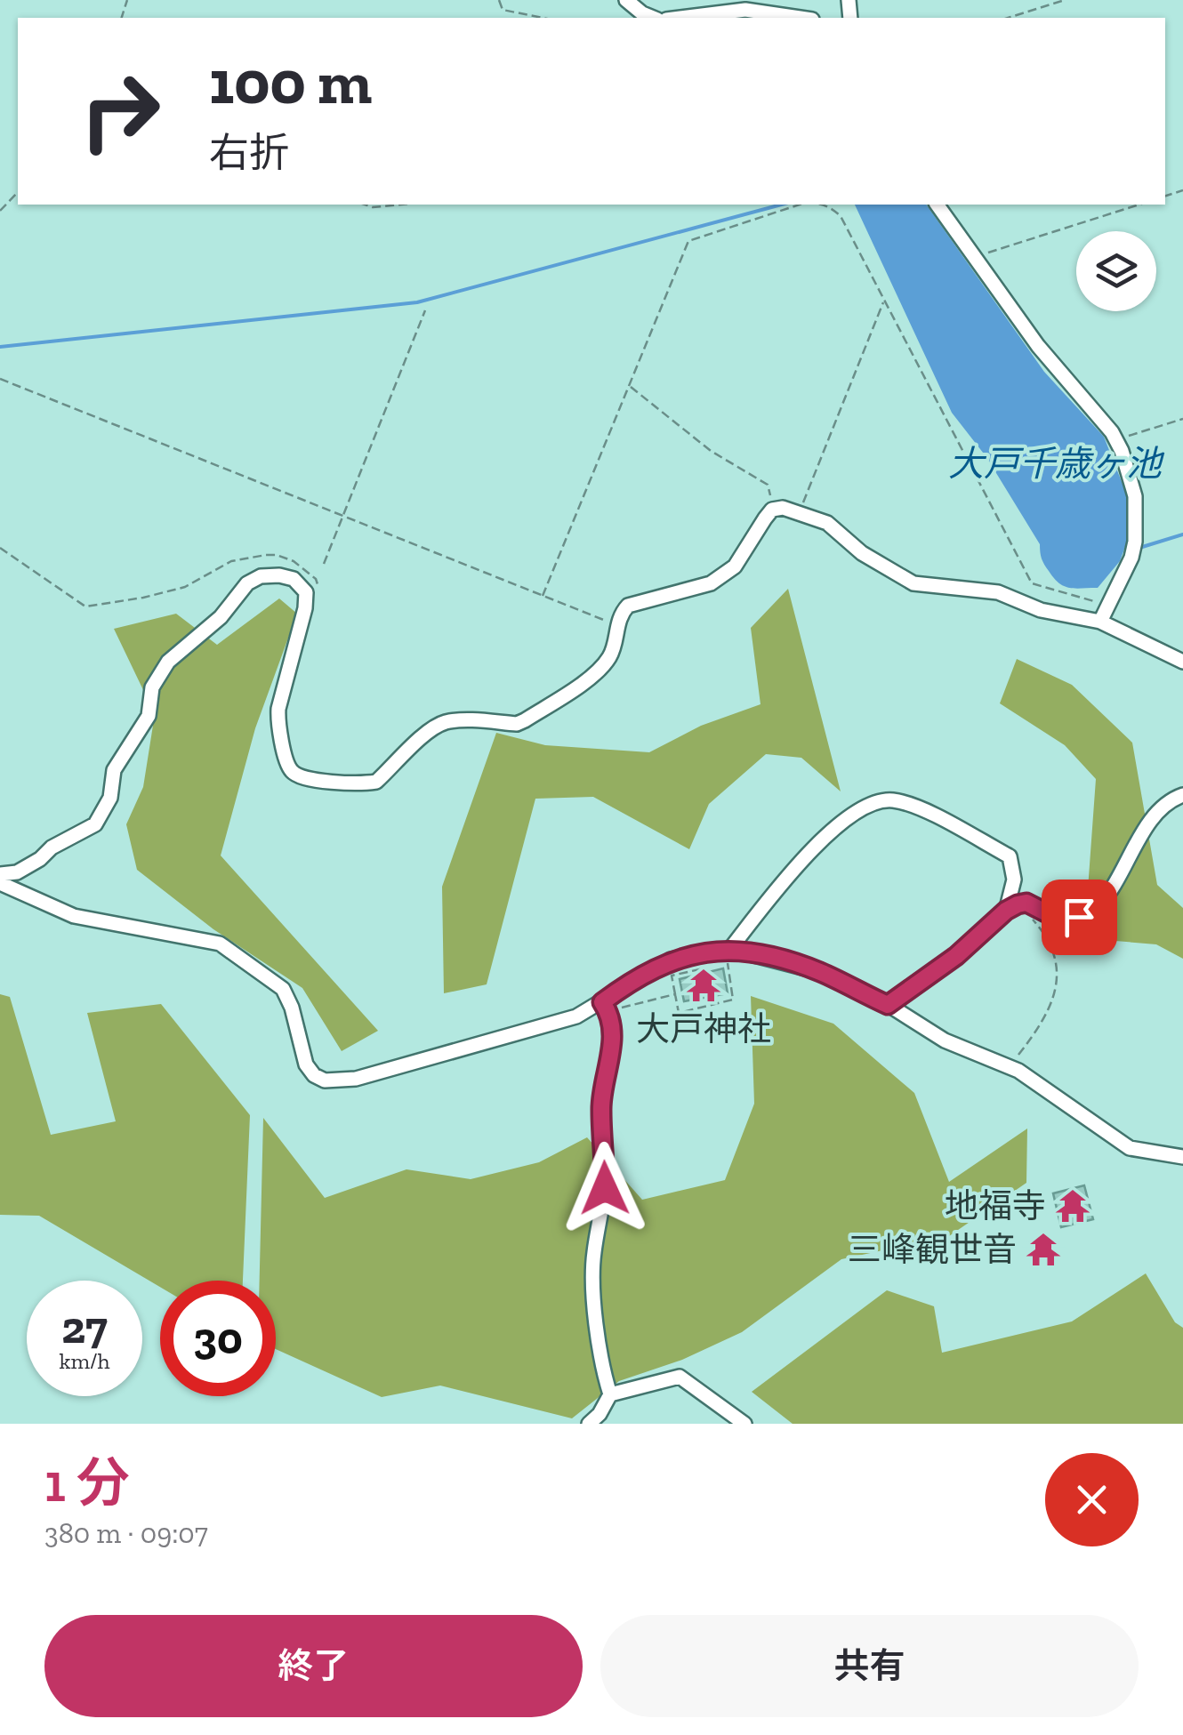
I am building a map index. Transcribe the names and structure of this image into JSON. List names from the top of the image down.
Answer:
{
  "water": ["大戸千歳ヶ池"],
  "places": {
    "temple": ["大戸神社", "地福寺", "三峰観世音"]
  },
  "page": {
    "turn": ["100 m", "右折"],
    "speed": "27 km/h",
    "limit": "30",
    "heading": ["1 分", "380 m · 09:07"],
    "buttons": ["終了", "共有"]
  }
}
